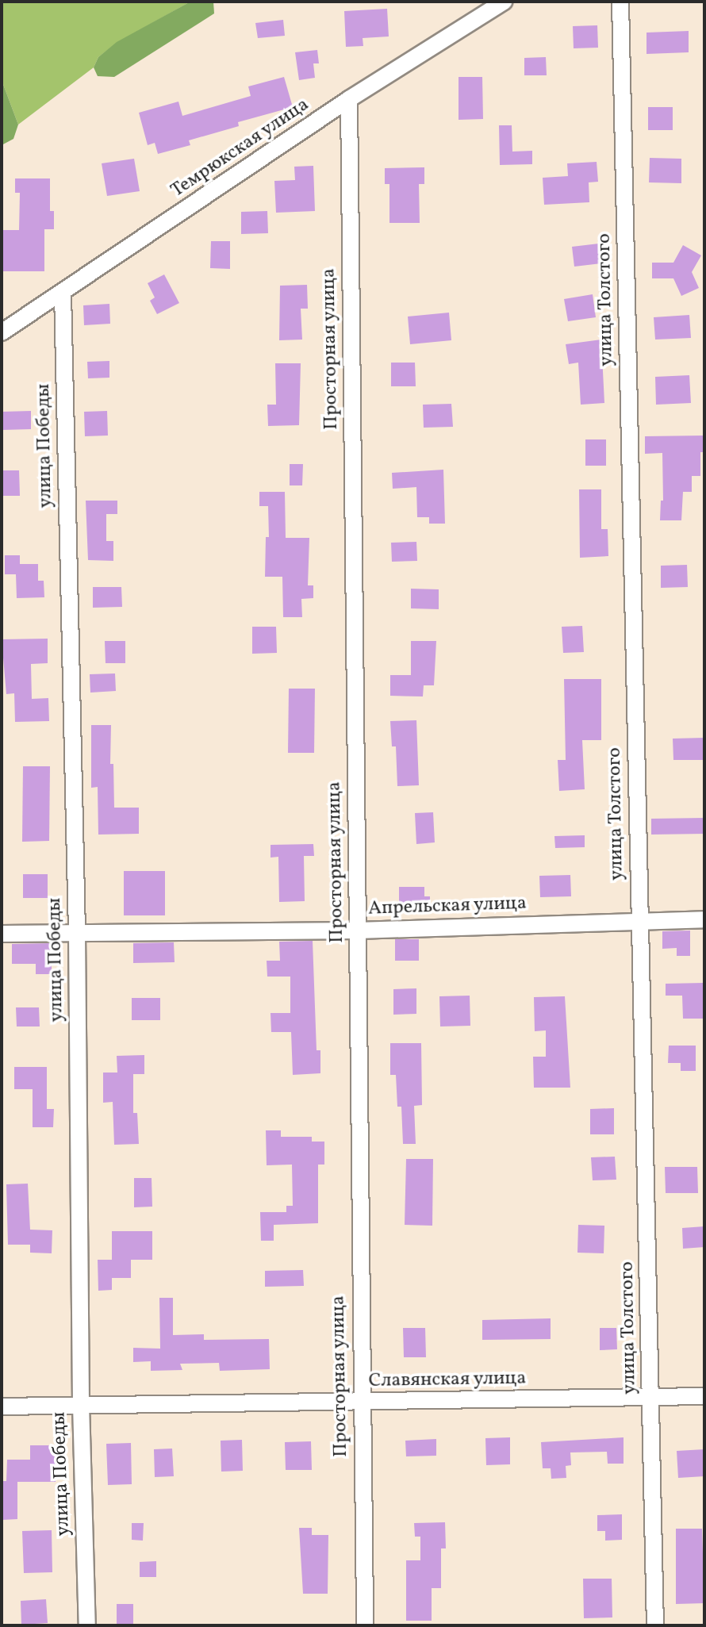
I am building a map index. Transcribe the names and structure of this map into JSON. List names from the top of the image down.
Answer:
{
  "streets": {
    "street": [
      "Темрюкская улица",
      "улица Толстого",
      "Просторная улица",
      "улица Победы",
      "Апрельская улица",
      "Славянская улица"
    ]
  },
  "crossings": [
    ["Темрюкская улица", "Просторная улица"],
    ["Темрюкская улица", "улица Победы"],
    ["улица Толстого", "Апрельская улица"],
    ["улица Толстого", "Славянская улица"],
    ["Просторная улица", "Апрельская улица"],
    ["Просторная улица", "Славянская улица"],
    ["улица Победы", "Апрельская улица"],
    ["улица Победы", "Славянская улица"]
  ]
}
